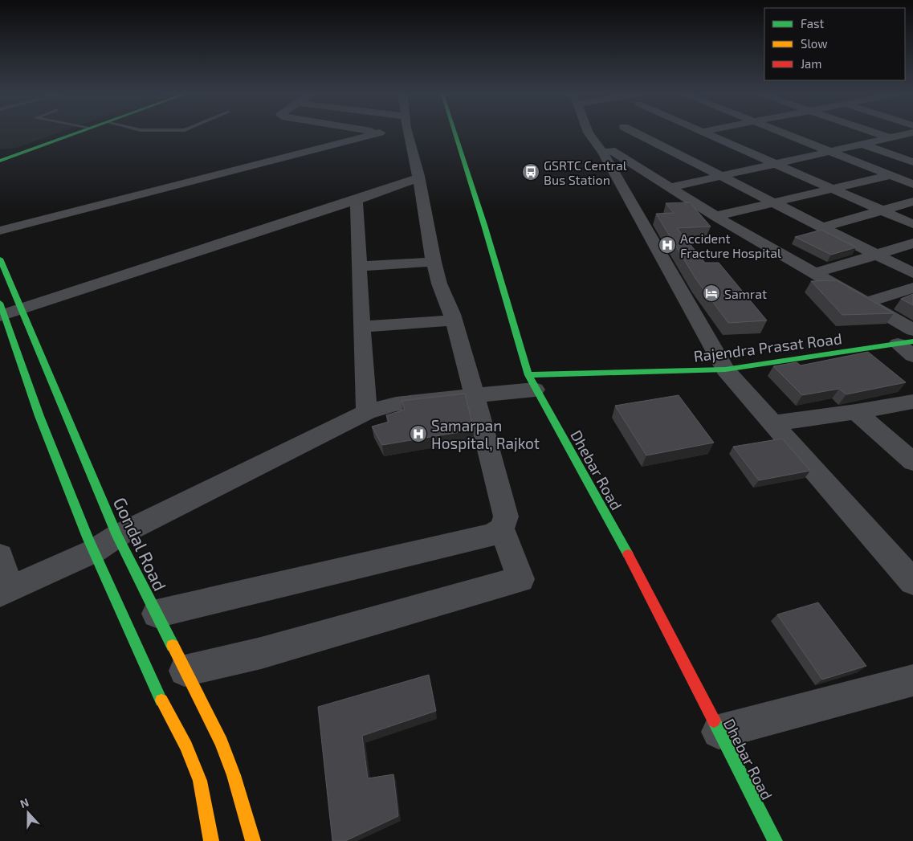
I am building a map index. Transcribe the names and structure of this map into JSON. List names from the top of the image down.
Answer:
{
  "streets": {
    "main road": ["Rajendra Prasat Road", "Dhebar Road", "Gondal Road"]
  },
  "crossings": [
    ["Rajendra Prasat Road", "Dhebar Road"]
  ],
  "places": {
    "bus stop": ["GSRTC Central Bus Station"],
    "hospital": ["Accident Fracture Hospital", "Samarpan Hospital, Rajkot"],
    "hotel": ["Samrat"]
  },
  "legend": ["Fast", "Slow", "Jam"],
  "north": "top"
}
